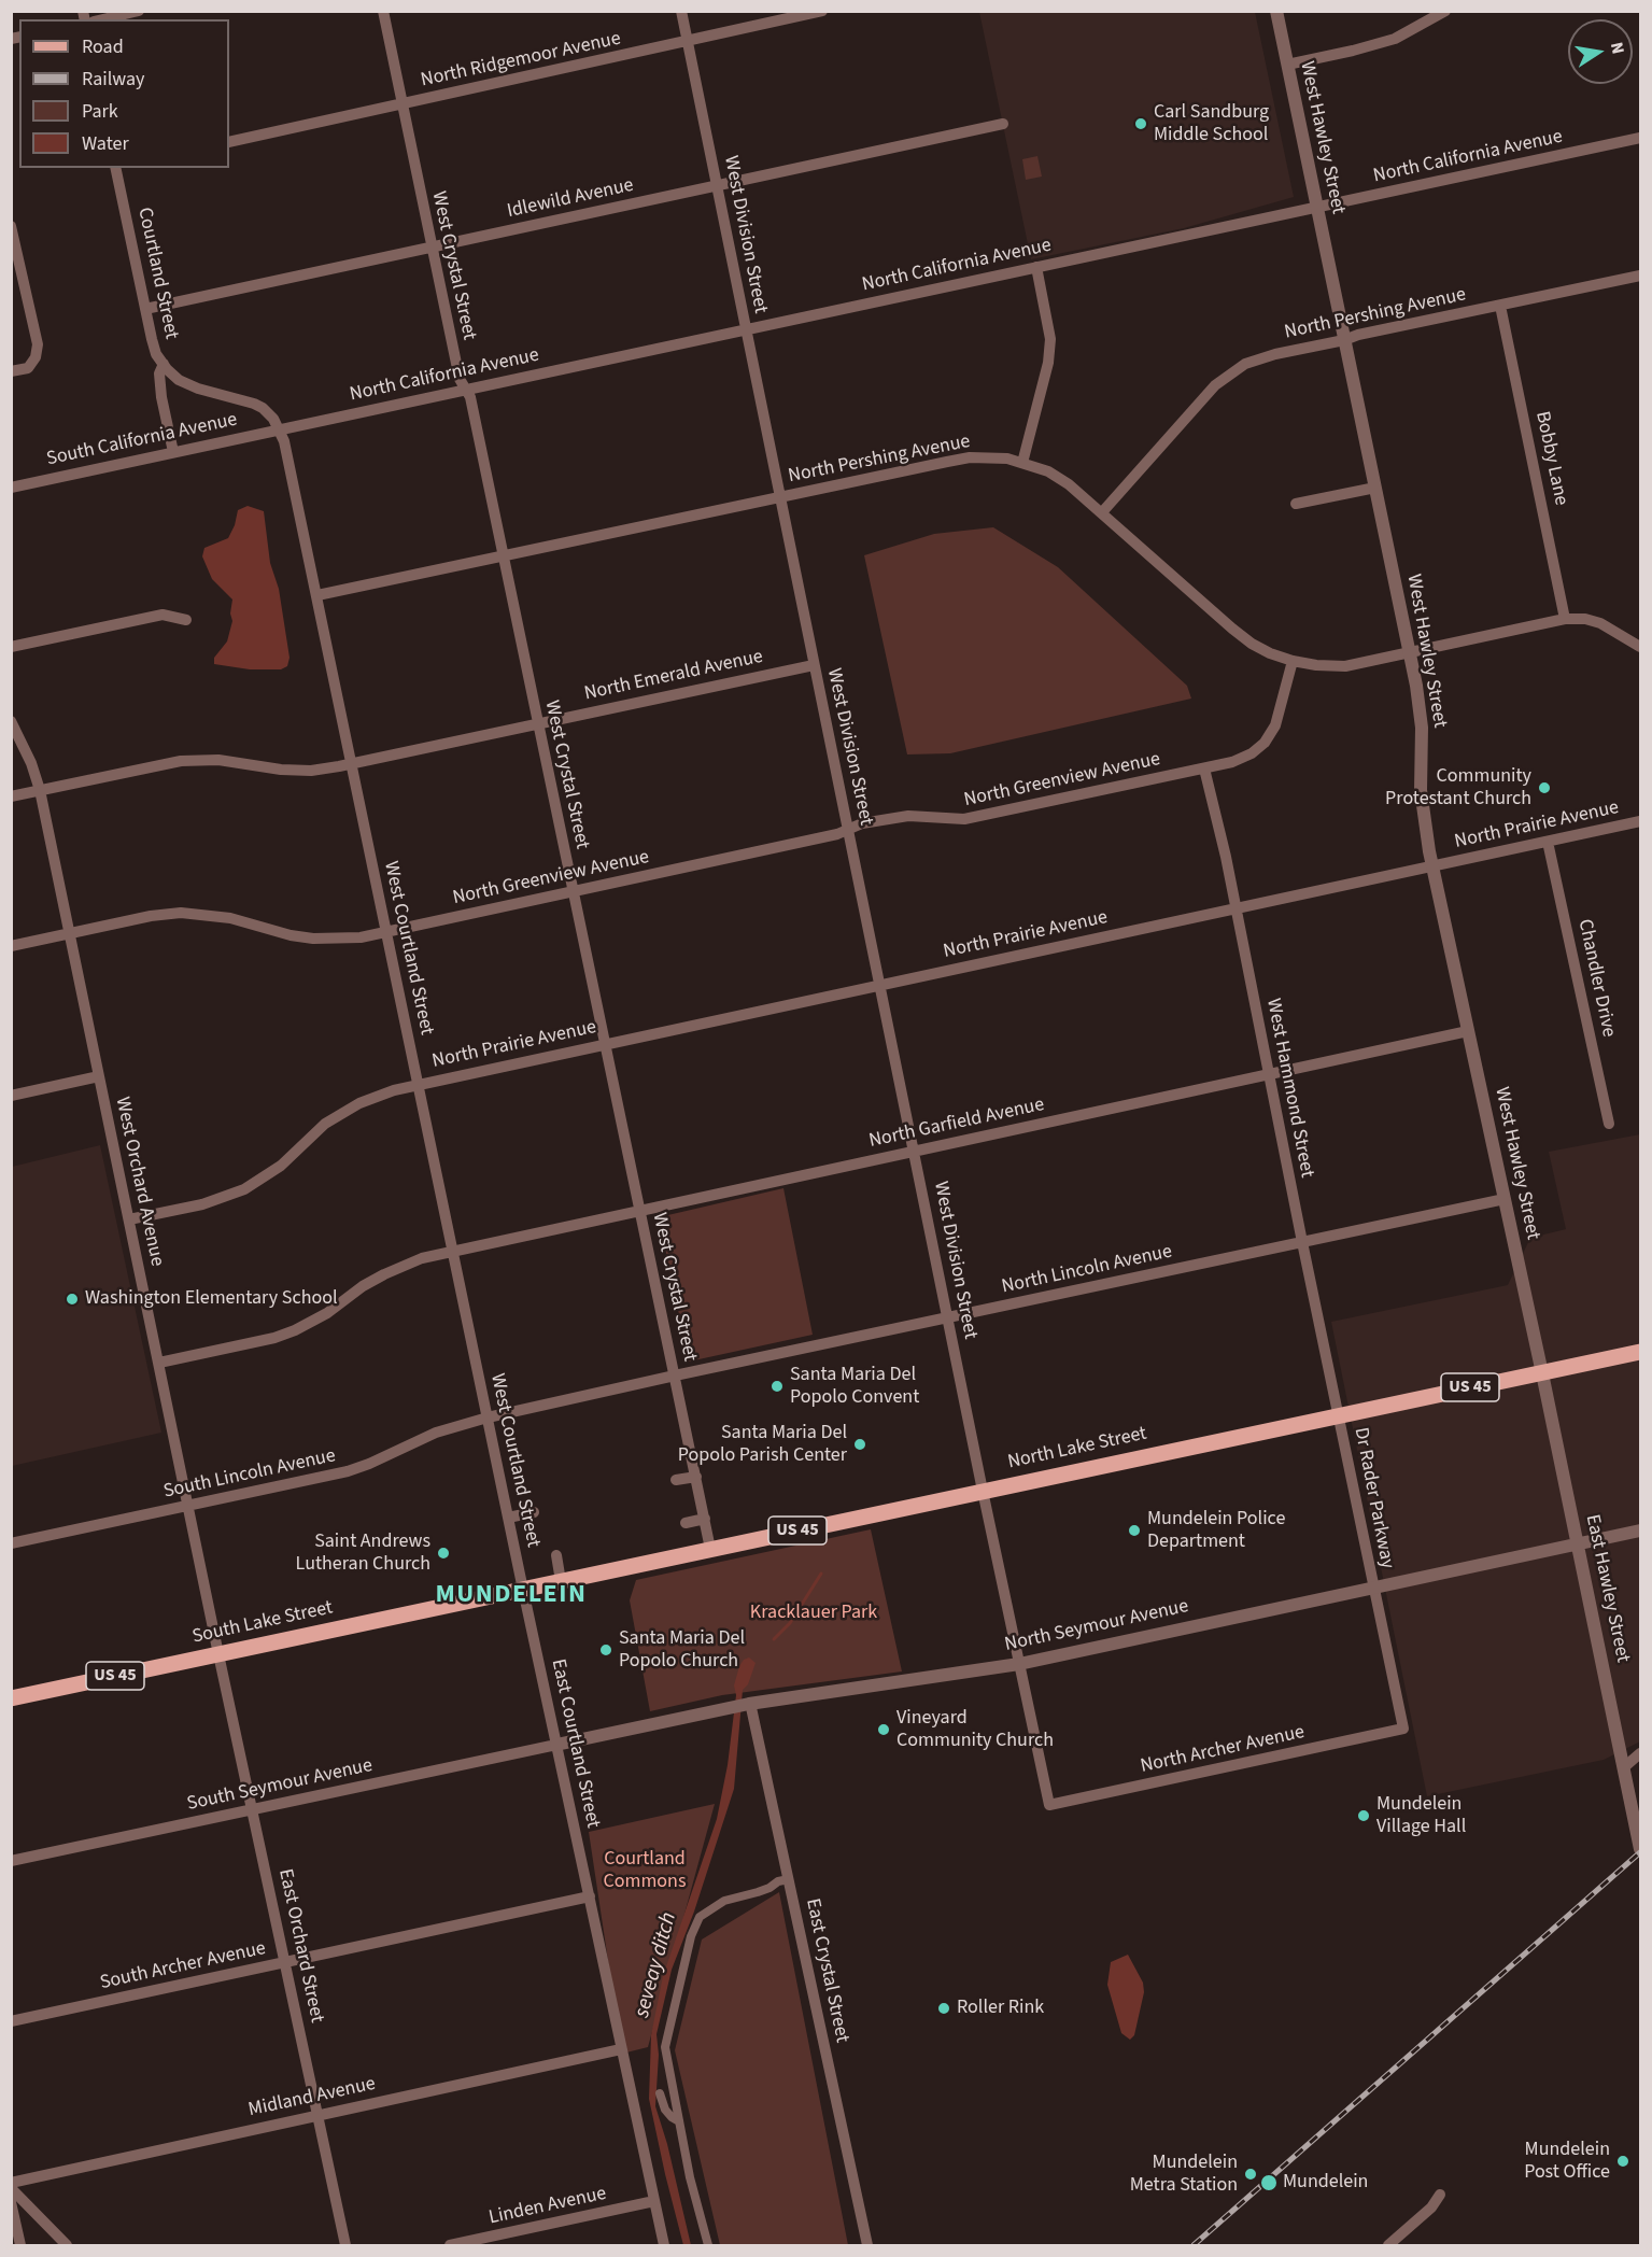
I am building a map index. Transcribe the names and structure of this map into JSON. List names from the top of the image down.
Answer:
{
  "streets": {
    "main road": ["US 45", "North Lake Street", "South Lake Street"],
    "street": [
      "North Ridgemoor Avenue",
      "West Hawley Street",
      "North California Avenue",
      "Idlewild Avenue",
      "West Division Street",
      "West Crystal Street",
      "Courtland Street",
      "North Pershing Avenue",
      "South California Avenue",
      "Bobby Lane",
      "North Emerald Avenue",
      "North Greenview Avenue",
      "North Prairie Avenue",
      "West Courtland Street",
      "Chandler Drive",
      "West Hammond Street",
      "North Garfield Avenue",
      "West Orchard Avenue",
      "North Lincoln Avenue",
      "South Lincoln Avenue",
      "Dr Rader Parkway",
      "East Hawley Street",
      "North Seymour Avenue",
      "East Courtland Street",
      "North Archer Avenue",
      "South Seymour Avenue",
      "East Orchard Street",
      "South Archer Avenue",
      "East Crystal Street",
      "Midland Avenue",
      "Linden Avenue"
    ]
  },
  "crossings": [
    ["North Ridgemoor Avenue", "West Division Street"],
    ["North Ridgemoor Avenue", "West Crystal Street"],
    ["West Hawley Street", "North California Avenue"],
    ["West Hawley Street", "North Pershing Avenue"],
    ["West Hawley Street", "North Prairie Avenue"],
    ["West Hawley Street", "North Garfield Avenue"],
    ["West Hawley Street", "North Lincoln Avenue"],
    ["West Hawley Street", "North Lake Street"],
    ["West Hawley Street", "East Hawley Street"],
    ["North California Avenue", "West Division Street"],
    ["North California Avenue", "West Crystal Street"],
    ["North California Avenue", "Courtland Street"],
    ["North California Avenue", "South California Avenue"],
    ["North California Avenue", "West Courtland Street"],
    ["Idlewild Avenue", "West Division Street"],
    ["Idlewild Avenue", "West Crystal Street"],
    ["Idlewild Avenue", "Courtland Street"],
    ["West Division Street", "North Pershing Avenue"],
    ["West Division Street", "North Emerald Avenue"],
    ["West Division Street", "North Greenview Avenue"],
    ["West Division Street", "North Prairie Avenue"],
    ["West Division Street", "North Garfield Avenue"],
    ["West Division Street", "North Lincoln Avenue"],
    ["West Division Street", "North Lake Street"],
    ["West Division Street", "North Seymour Avenue"],
    ["West Division Street", "North Archer Avenue"],
    ["West Crystal Street", "North Pershing Avenue"],
    ["West Crystal Street", "North Emerald Avenue"],
    ["West Crystal Street", "North Greenview Avenue"],
    ["West Crystal Street", "North Prairie Avenue"],
    ["West Crystal Street", "North Garfield Avenue"],
    ["West Crystal Street", "North Lincoln Avenue"],
    ["West Crystal Street", "North Lake Street"],
    ["Courtland Street", "South California Avenue"],
    ["Courtland Street", "West Courtland Street"],
    ["North Pershing Avenue", "Bobby Lane"],
    ["North Pershing Avenue", "West Courtland Street"],
    ["South California Avenue", "West Courtland Street"],
    ["North Emerald Avenue", "West Courtland Street"],
    ["North Emerald Avenue", "West Orchard Avenue"],
    ["North Greenview Avenue", "West Courtland Street"],
    ["North Greenview Avenue", "West Hammond Street"],
    ["North Greenview Avenue", "West Orchard Avenue"],
    ["North Prairie Avenue", "West Courtland Street"],
    ["North Prairie Avenue", "Chandler Drive"],
    ["North Prairie Avenue", "West Hammond Street"],
    ["North Prairie Avenue", "West Orchard Avenue"],
    ["West Courtland Street", "North Garfield Avenue"],
    ["West Courtland Street", "North Lincoln Avenue"],
    ["West Courtland Street", "North Lake Street"],
    ["West Courtland Street", "South Lincoln Avenue"],
    ["West Courtland Street", "South Lake Street"],
    ["West Courtland Street", "East Courtland Street"],
    ["West Hammond Street", "North Garfield Avenue"],
    ["West Hammond Street", "North Lincoln Avenue"],
    ["West Hammond Street", "North Lake Street"],
    ["West Hammond Street", "Dr Rader Parkway"],
    ["North Garfield Avenue", "West Orchard Avenue"],
    ["West Orchard Avenue", "South Lincoln Avenue"],
    ["West Orchard Avenue", "South Lake Street"],
    ["West Orchard Avenue", "East Orchard Street"],
    ["North Lincoln Avenue", "South Lincoln Avenue"],
    ["North Lake Street", "Dr Rader Parkway"],
    ["North Lake Street", "East Hawley Street"],
    ["North Lake Street", "South Lake Street"],
    ["North Lake Street", "East Courtland Street"],
    ["Dr Rader Parkway", "North Seymour Avenue"],
    ["Dr Rader Parkway", "North Archer Avenue"],
    ["East Hawley Street", "North Seymour Avenue"],
    ["South Lake Street", "East Courtland Street"],
    ["South Lake Street", "East Orchard Street"],
    ["North Seymour Avenue", "East Courtland Street"],
    ["North Seymour Avenue", "South Seymour Avenue"],
    ["North Seymour Avenue", "East Crystal Street"],
    ["East Courtland Street", "South Seymour Avenue"],
    ["East Courtland Street", "South Archer Avenue"],
    ["East Courtland Street", "Midland Avenue"],
    ["East Courtland Street", "Linden Avenue"],
    ["South Seymour Avenue", "East Orchard Street"],
    ["East Orchard Street", "South Archer Avenue"],
    ["East Orchard Street", "Midland Avenue"]
  ],
  "districts": ["MUNDELEIN"],
  "water": ["seveay ditch"],
  "parks": ["Kracklauer Park", "Courtland Commons"],
  "places": [
    "Carl Sandburg Middle School",
    "Community Protestant Church",
    "Washington Elementary School",
    "Santa Maria Del Popolo Convent",
    "Santa Maria Del Popolo Parish Center",
    "Mundelein Police Department",
    "Saint Andrews Lutheran Church",
    "Santa Maria Del Popolo Church",
    "Vineyard Community Church",
    "Mundelein Village Hall",
    "Roller Rink",
    "Mundelein Post Office",
    "Mundelein Metra Station",
    "Mundelein"
  ],
  "legend": [
    "Road",
    "Railway",
    "Park",
    "Water"
  ],
  "north": "right"
}
